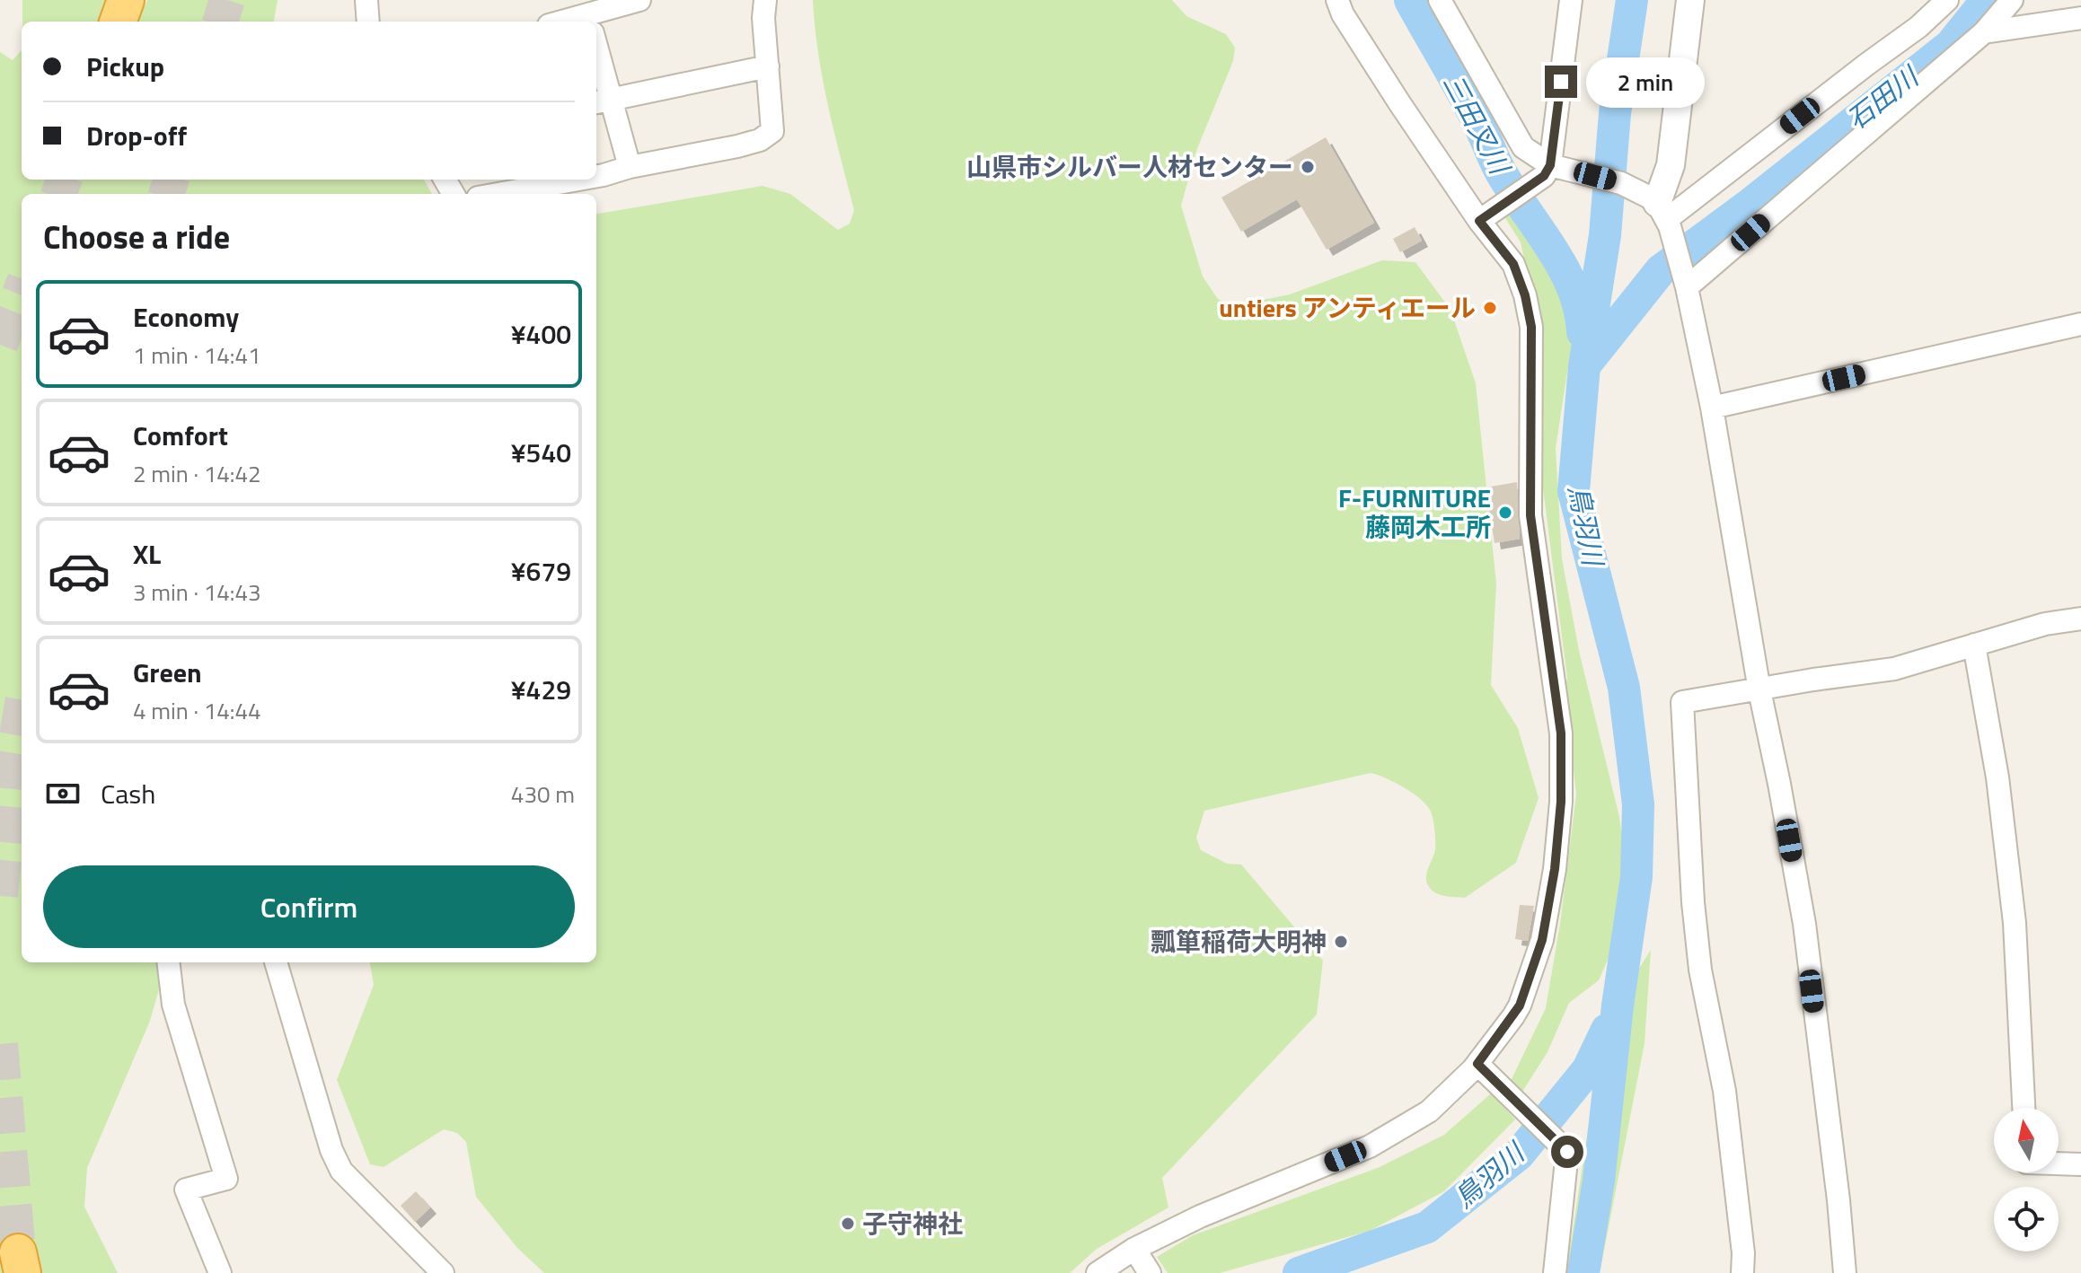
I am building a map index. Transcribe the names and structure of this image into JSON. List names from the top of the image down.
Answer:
{
  "water": ["石田川", "三田叉川", "鳥羽川"],
  "places": [
    "山県市シルバー人材センター",
    "untiers アンティエール",
    "F-FURNITURE 藤岡木工所",
    "瓢箪稲荷大明神",
    "子守神社"
  ],
  "north": "top",
  "page": {
    "banner": ["Pickup", "Drop-off"],
    "bubble": "2 min",
    "heading": "Choose a ride",
    "list": [
      {
        "name": "Economy",
        "note": "1 min · 14:41",
        "value": "¥400"
      },
      {
        "name": "Comfort",
        "note": "2 min · 14:42",
        "value": "¥540"
      },
      {
        "name": "XL",
        "note": "3 min · 14:43",
        "value": "¥679"
      },
      {
        "name": "Green",
        "note": "4 min · 14:44",
        "value": "¥429"
      }
    ],
    "pay": ["Cash", "430 m"],
    "buttons": "Confirm"
  }
}
